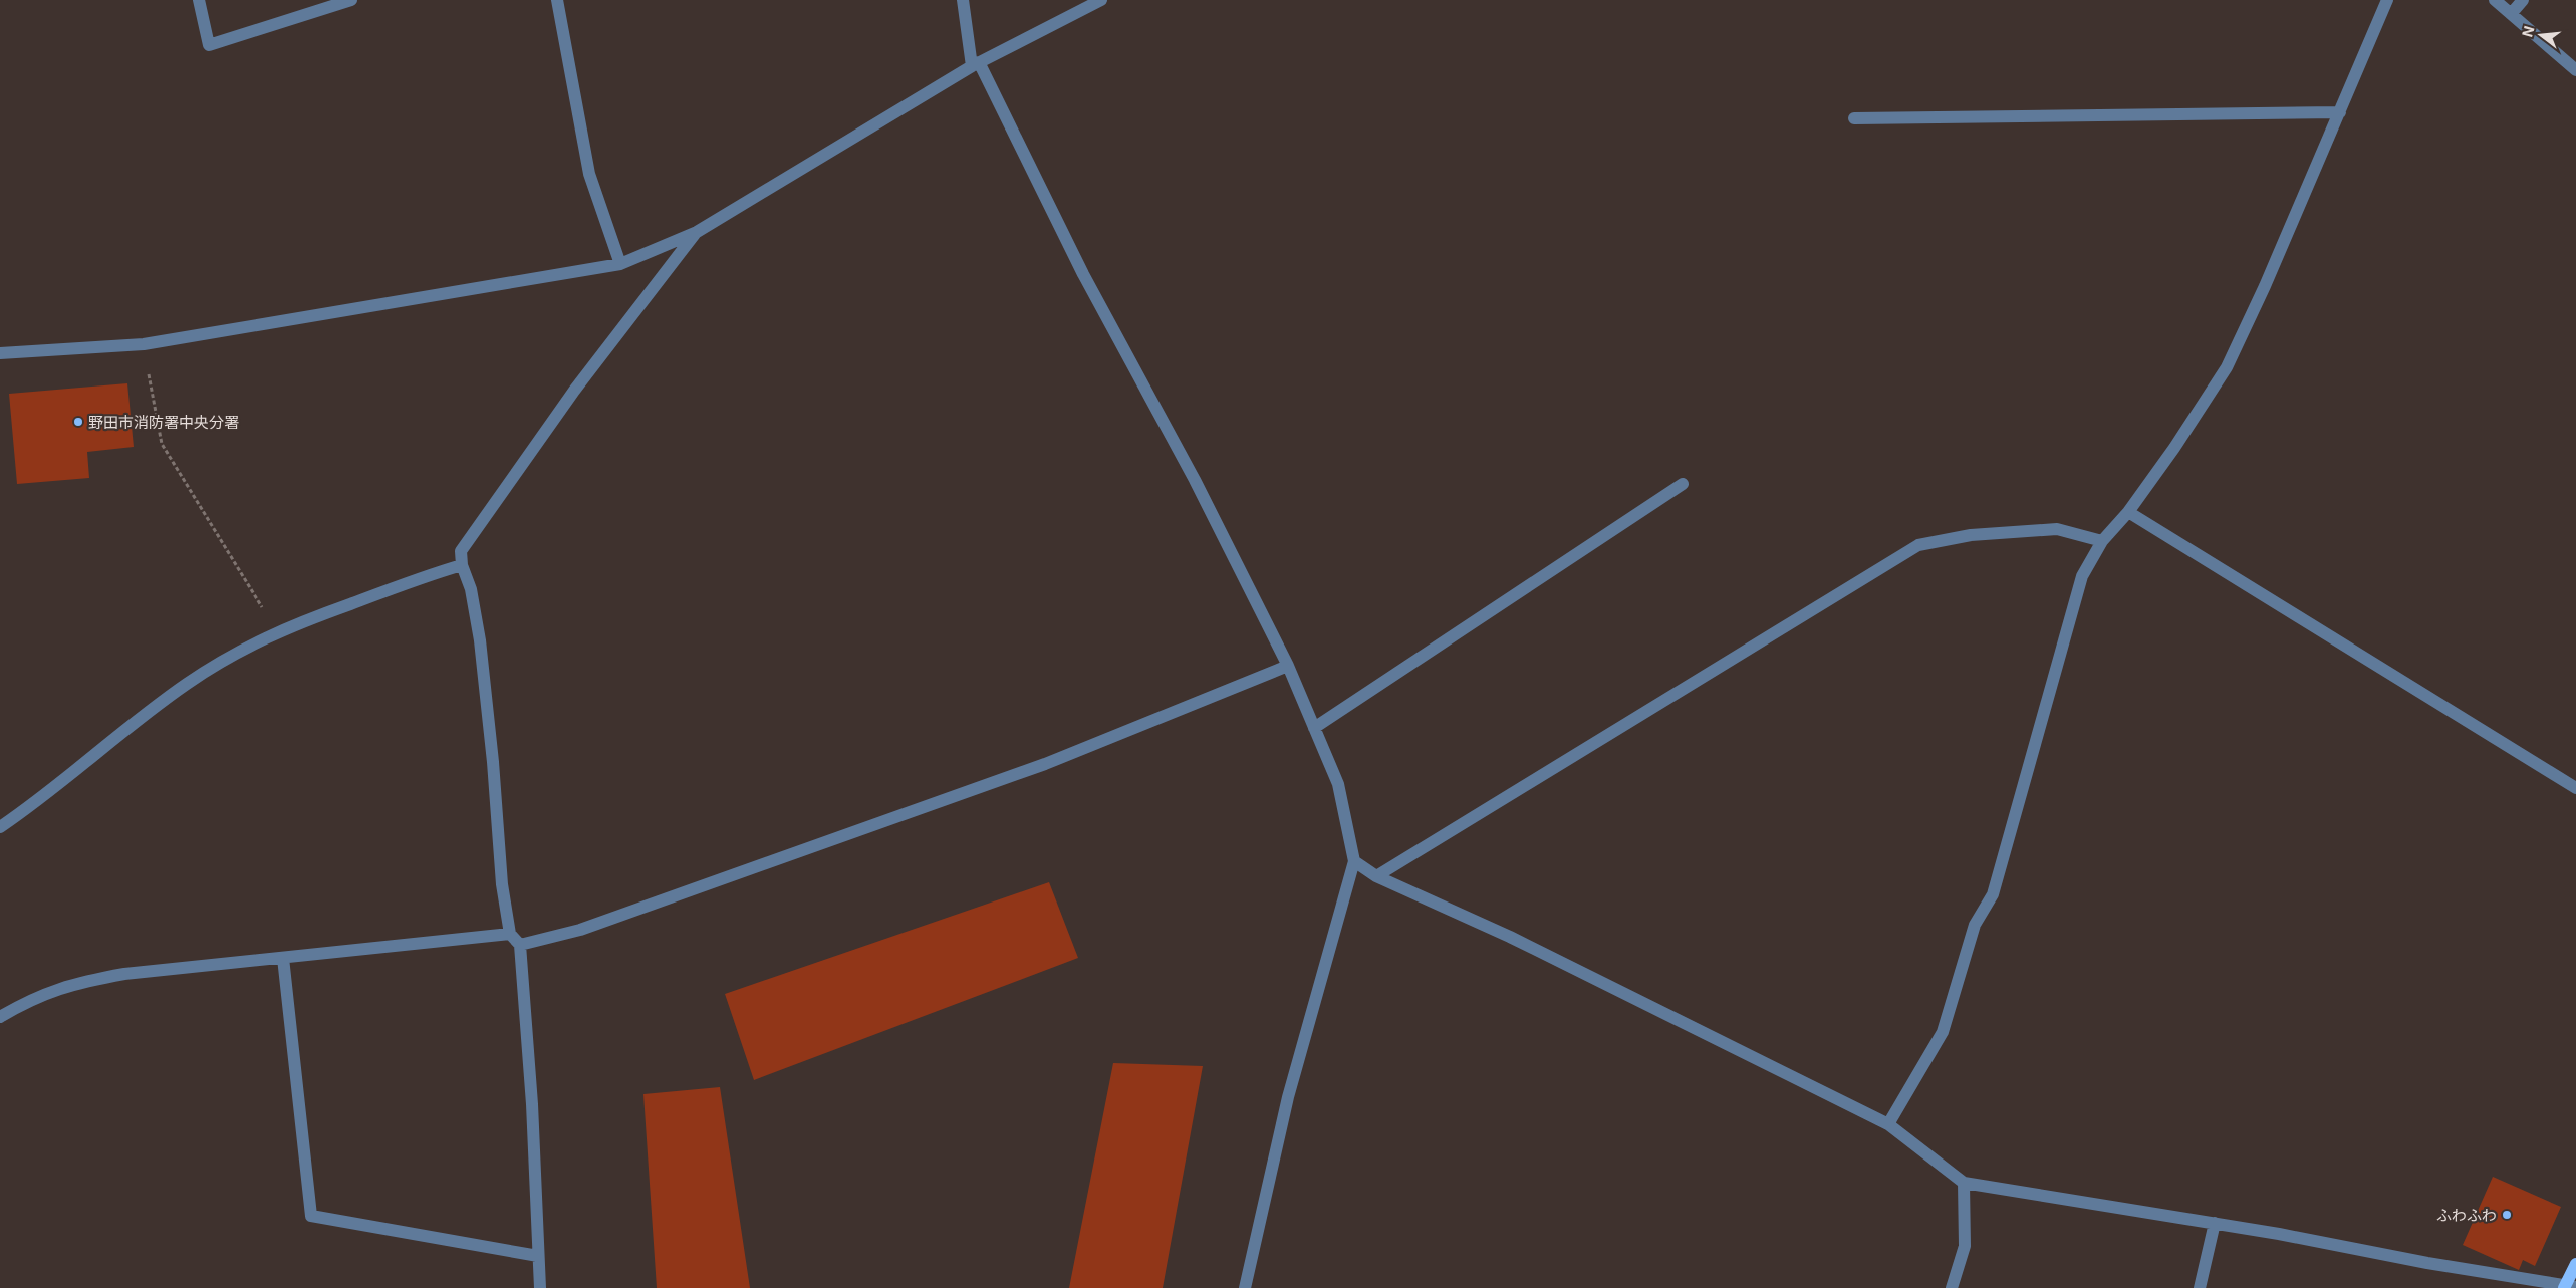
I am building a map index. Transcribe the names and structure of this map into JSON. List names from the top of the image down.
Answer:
{
  "places": ["野田市消防署中央分署", "ふわふわ"],
  "north": "left"
}
